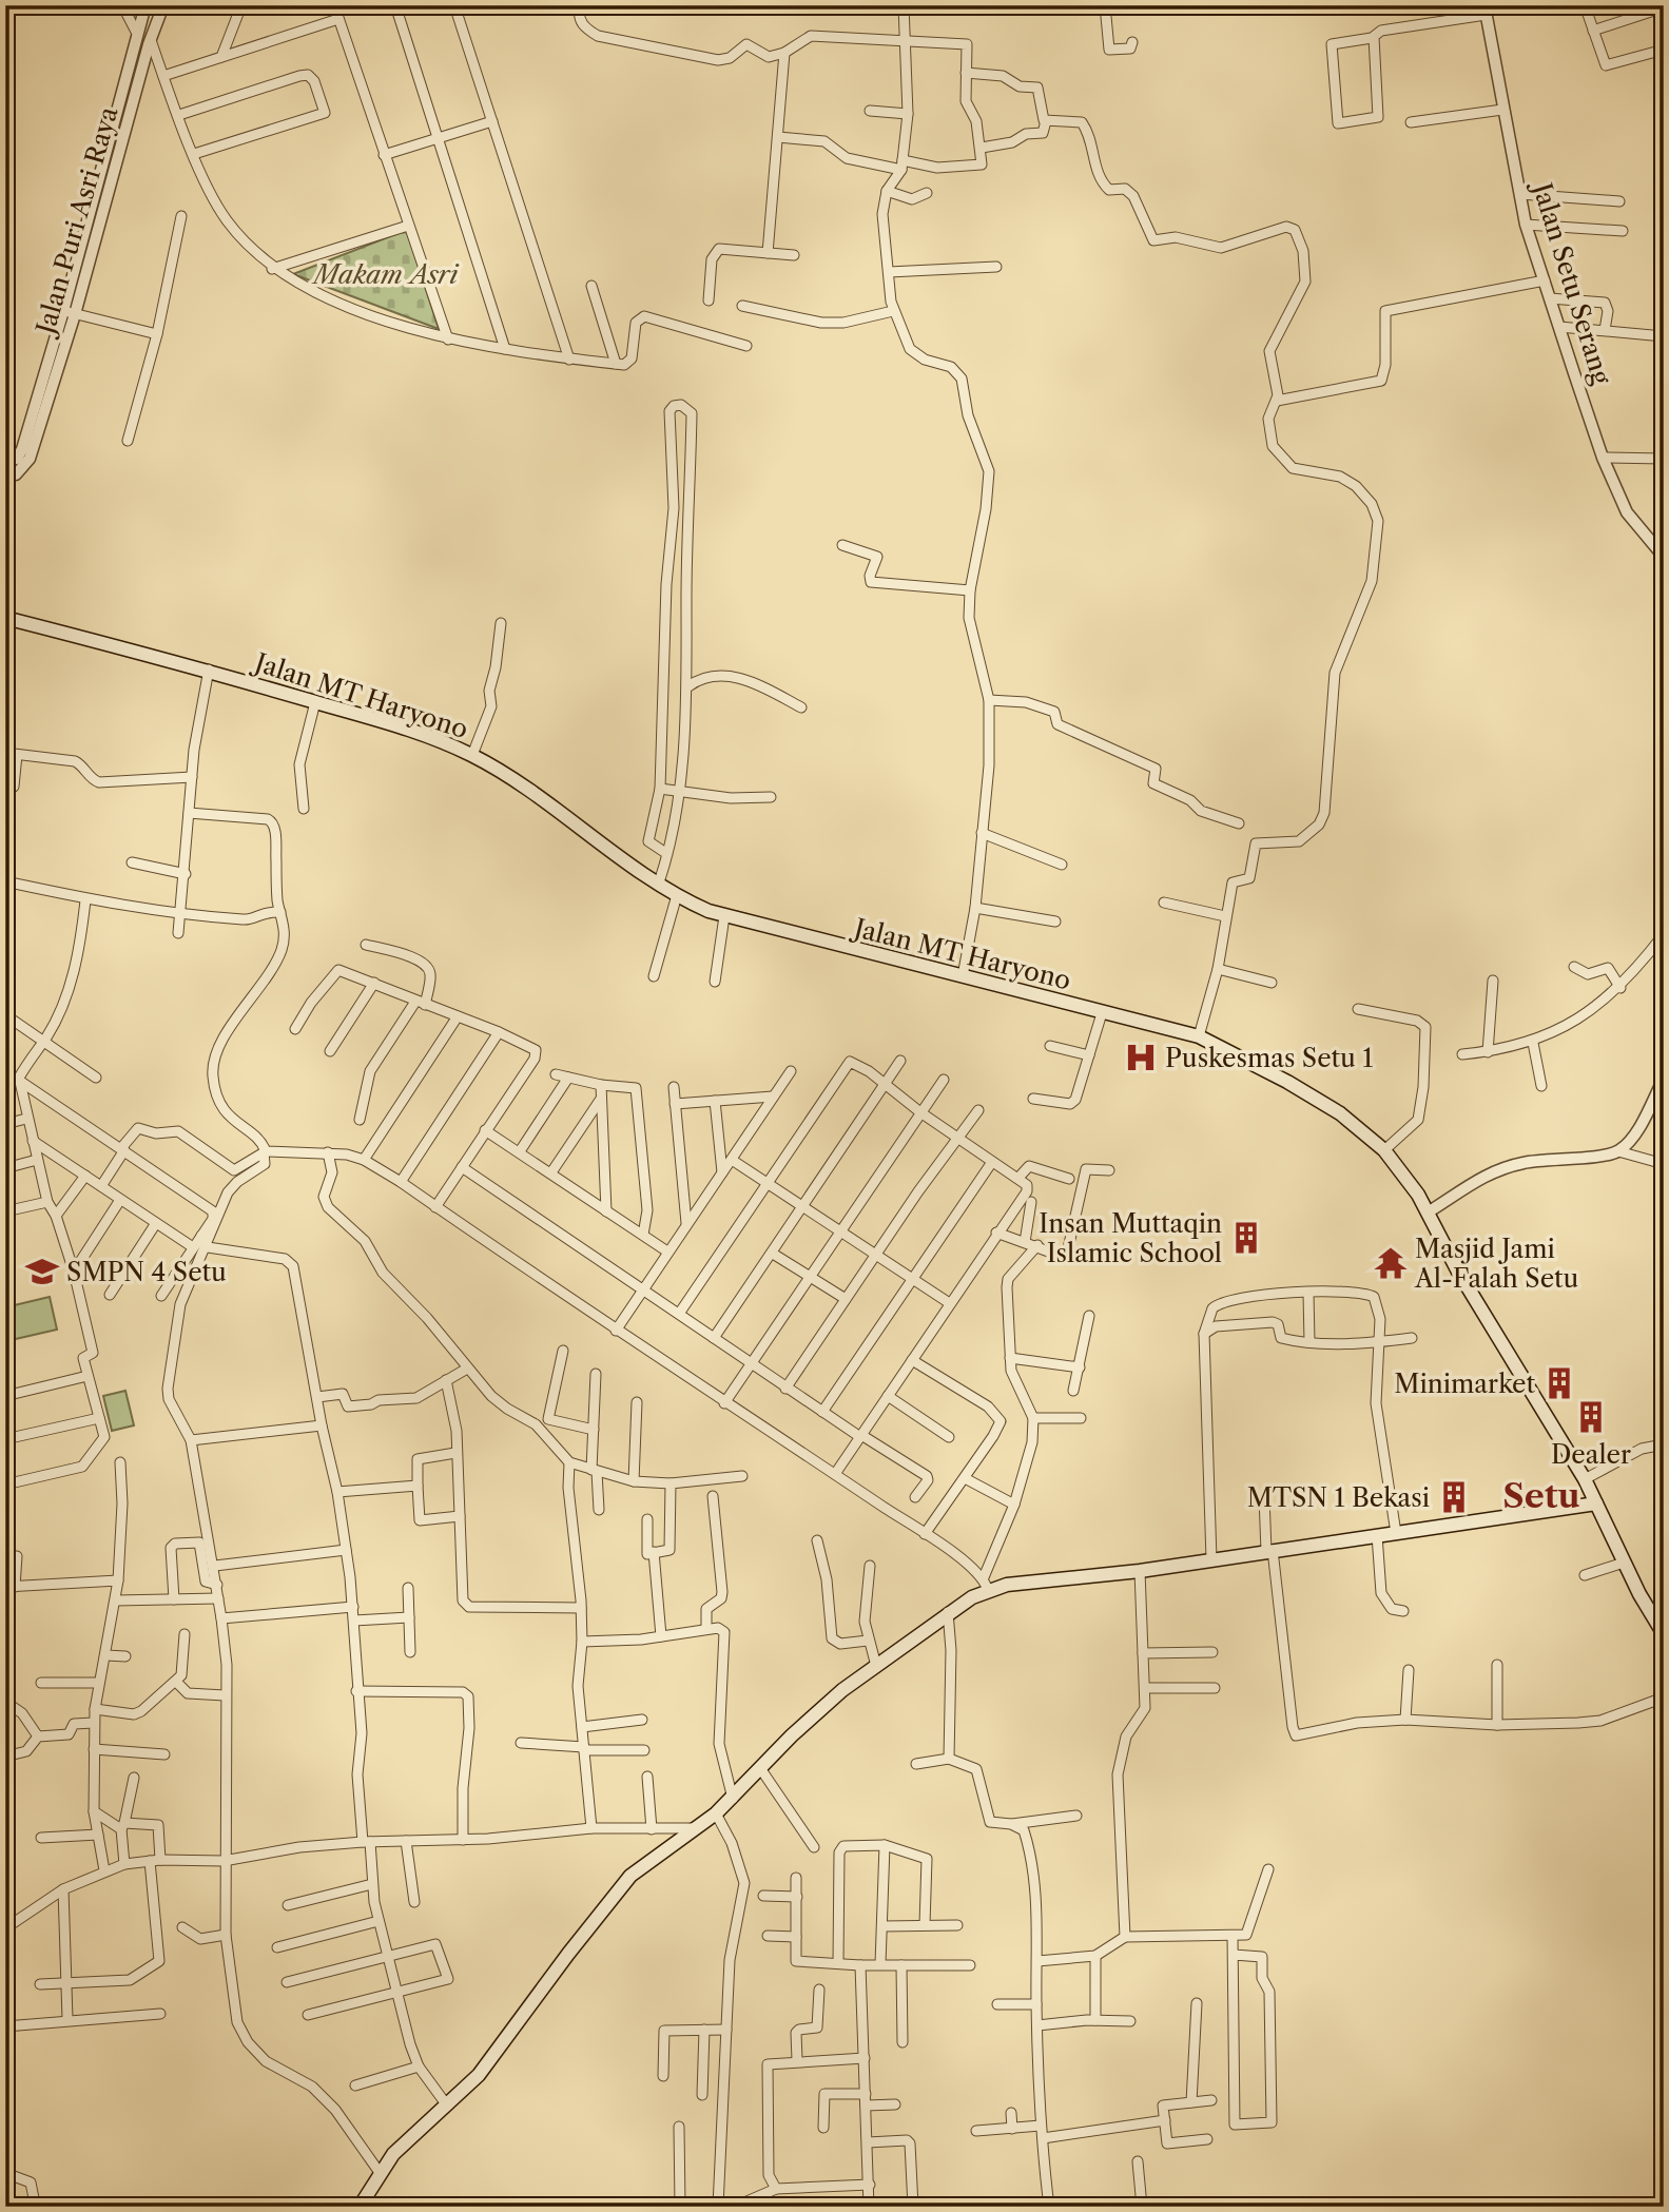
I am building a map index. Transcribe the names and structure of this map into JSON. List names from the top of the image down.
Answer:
{
  "streets": {
    "main road": ["Jalan MT Haryono"],
    "street": ["Jalan Puri Asri Raya", "Jalan Setu Serang"]
  },
  "districts": ["Setu"],
  "parks": ["Makam Asri"],
  "places": {
    "hospital": ["Puskesmas Setu 1"],
    "building": [
      "Insan Muttaqin Islamic School",
      "Minimarket",
      "Dealer",
      "MTSN 1 Bekasi"
    ],
    "temple": ["Masjid Jami Al-Falah Setu"],
    "school or university": ["SMPN 4 Setu"]
  }
}
